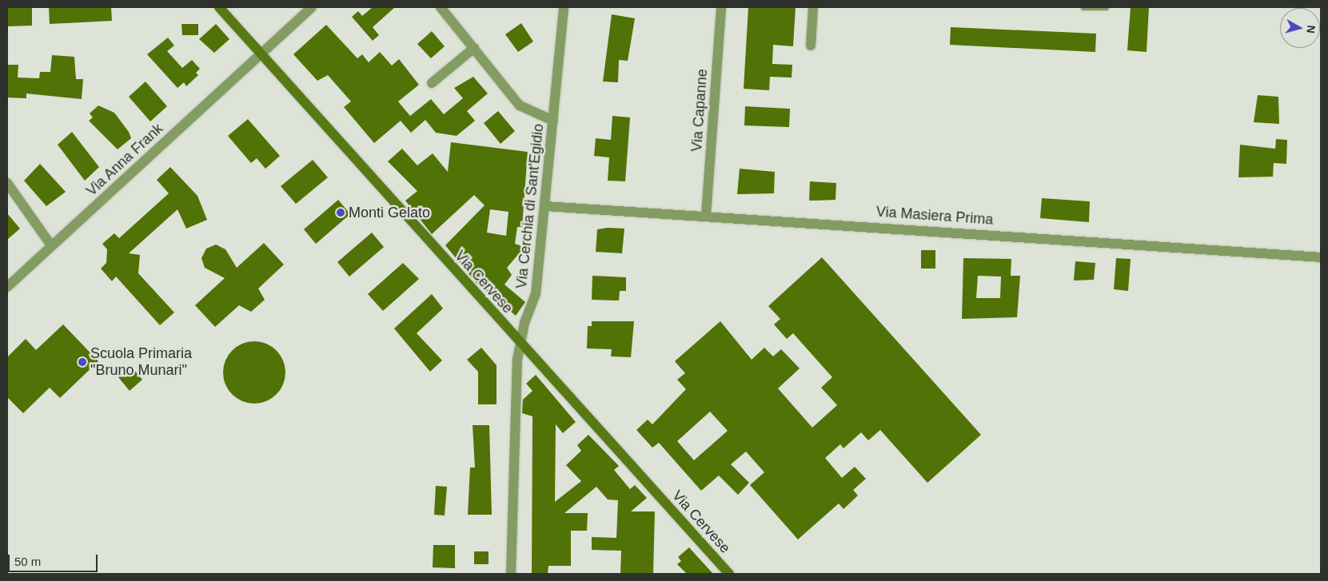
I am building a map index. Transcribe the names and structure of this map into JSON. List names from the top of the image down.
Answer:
{
  "streets": {
    "main road": ["Via Cervese"],
    "street": [
      "Via Capanne",
      "Via Anna Frank",
      "Via Cerchia di Sant'Egidio",
      "Via Masiera Prima"
    ]
  },
  "crossings": [
    ["Via Capanne", "Via Masiera Prima"],
    ["Via Anna Frank", "Via Cervese"],
    ["Via Cerchia di Sant'Egidio", "Via Masiera Prima"],
    ["Via Cerchia di Sant'Egidio", "Via Cervese"]
  ],
  "places": ["Monti Gelato", "Scuola Primaria \"Bruno Munari\""],
  "scale_bar": "50 m",
  "north": "right"
}
